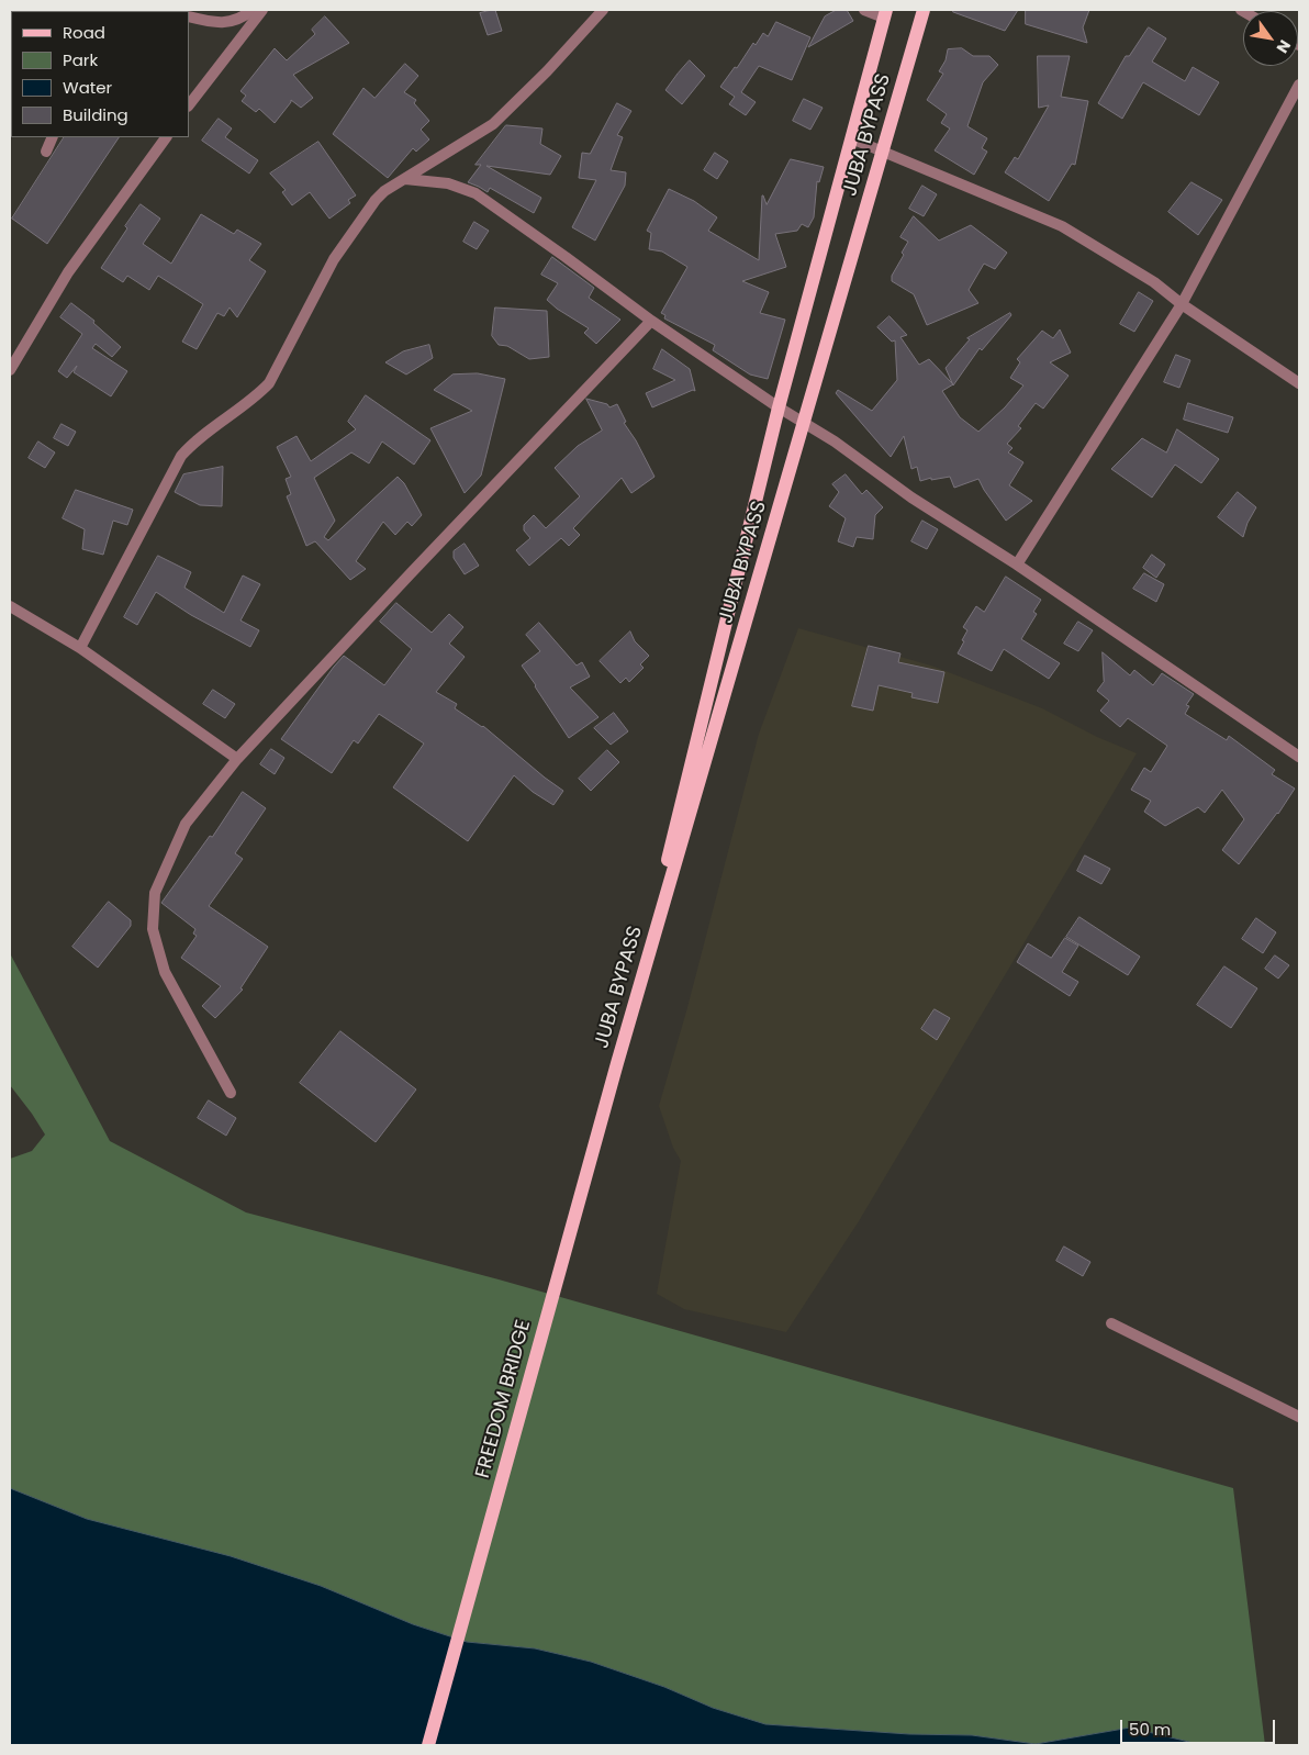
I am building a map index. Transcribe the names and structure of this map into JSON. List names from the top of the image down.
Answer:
{
  "streets": {
    "main road": ["JUBA BYPASS", "FREEDOM BRIDGE"]
  },
  "crossings": [
    ["JUBA BYPASS", "FREEDOM BRIDGE"]
  ],
  "legend": [
    "Road",
    "Park",
    "Water",
    "Building"
  ],
  "scale_bar": "50 m",
  "north": "bottom right"
}
